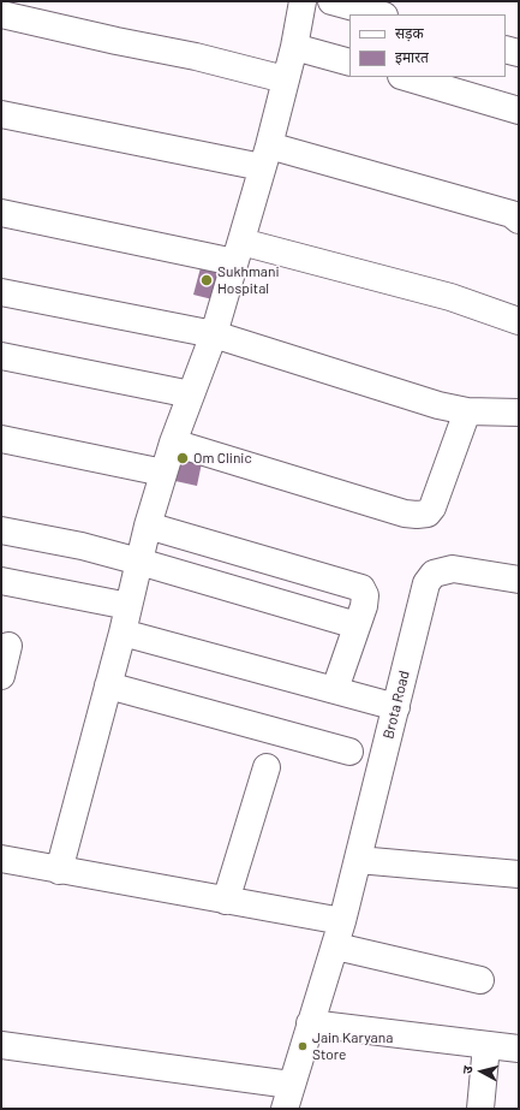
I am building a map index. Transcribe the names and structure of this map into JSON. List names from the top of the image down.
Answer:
{
  "streets": {
    "street": ["Brota Road"]
  },
  "places": ["Sukhmani Hospital", "Om Clinic", "Jain Karyana Store"],
  "legend": ["सड़क", "इमारत"],
  "north": "left"
}
